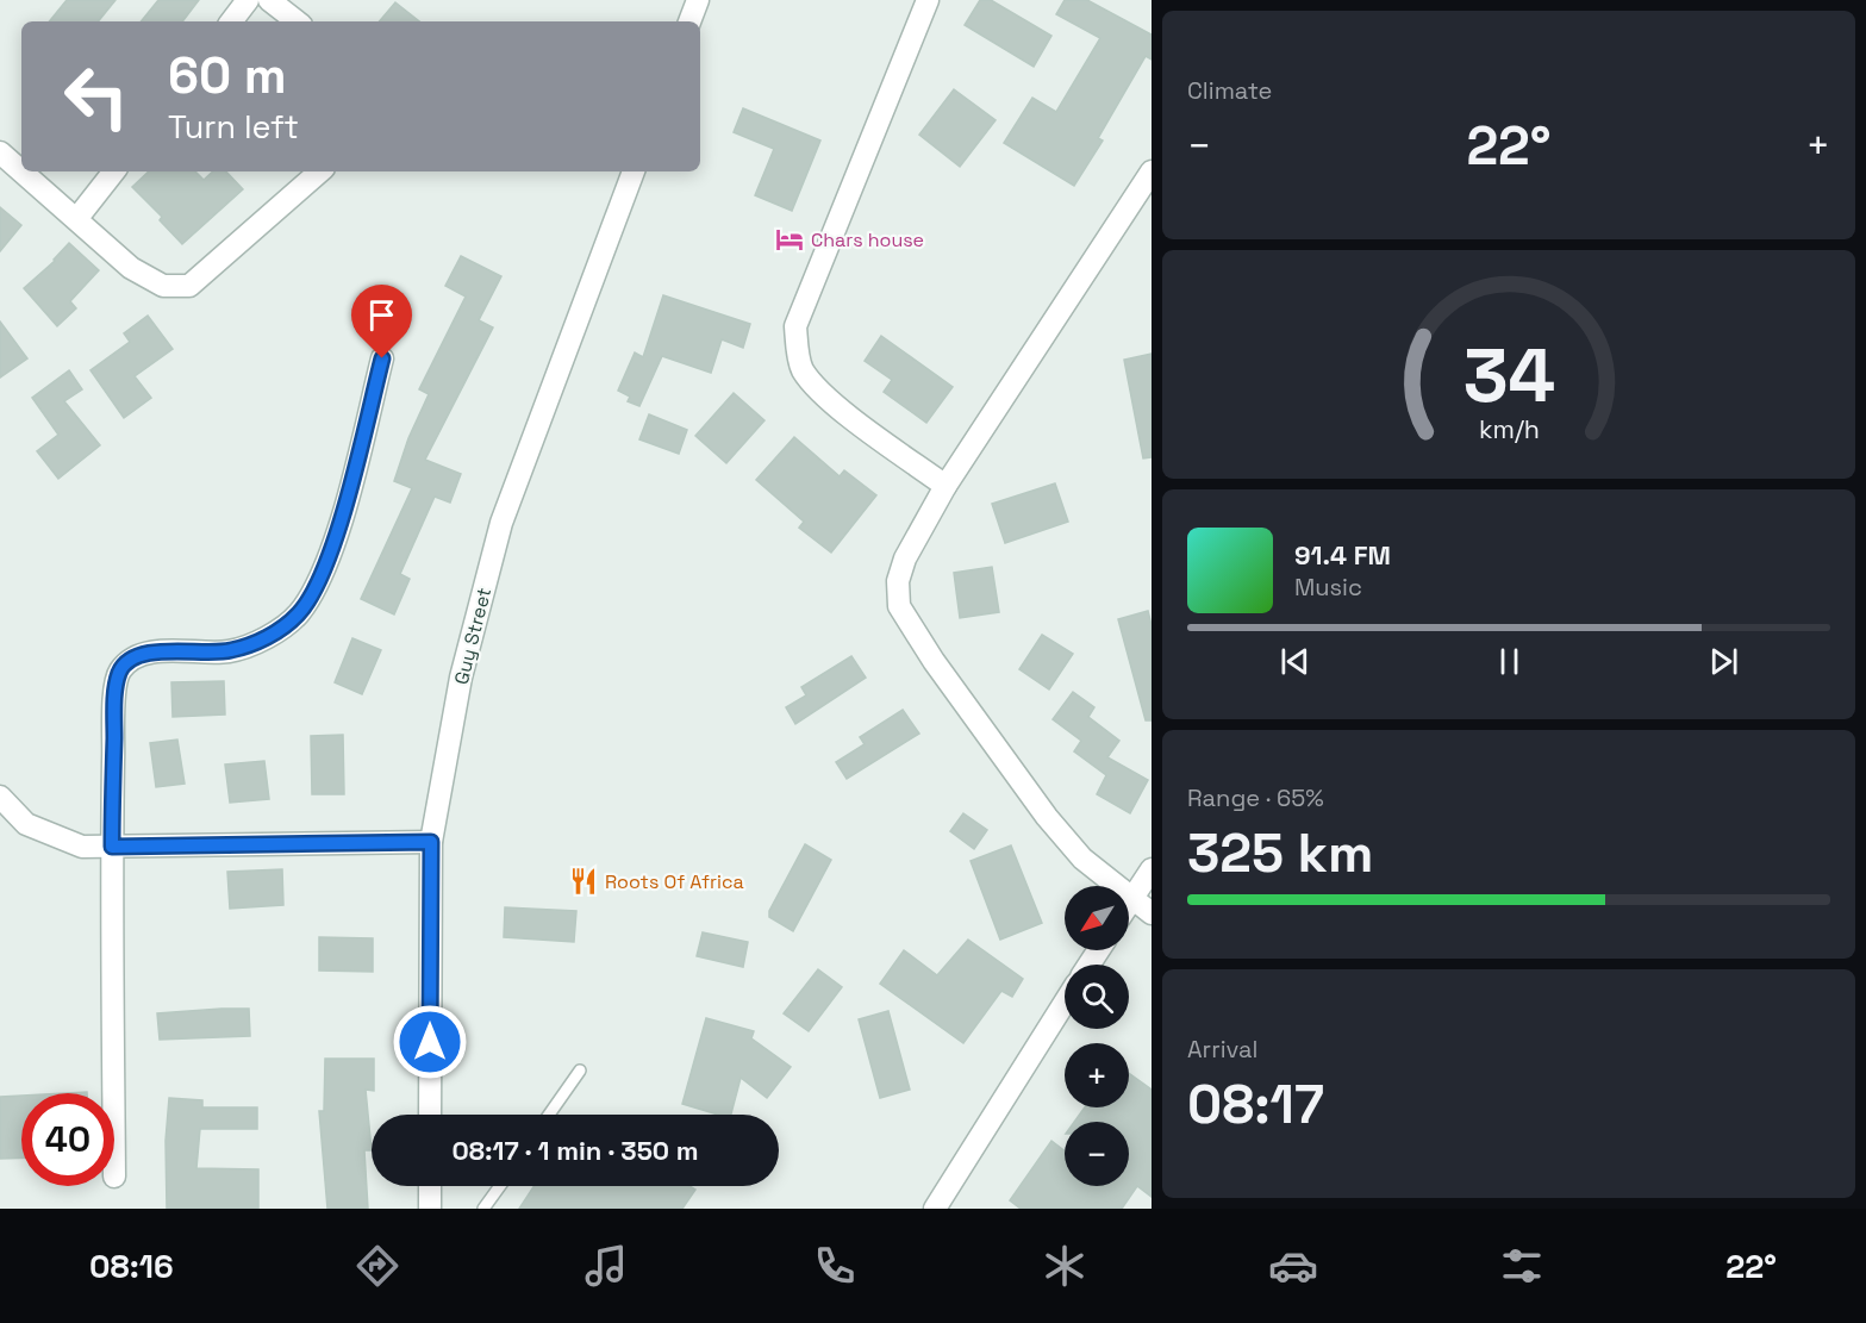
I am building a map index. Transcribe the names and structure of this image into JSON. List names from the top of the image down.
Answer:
{
  "streets": {
    "street": ["Guy Street"]
  },
  "places": {
    "hotel": ["Chars house"],
    "restaurant": ["Roots Of Africa"]
  },
  "north": "bottom left",
  "page": {
    "tile": [
      "Climate",
      ["Range · 65%", "325 km"],
      ["Arrival", "08:17"]
    ],
    "turn": ["60 m", "Turn left"],
    "heat": ["−", "22°", "+"],
    "song": ["91.4 FM", "Music"],
    "map_buttons": ["+", "−"],
    "limit": "40",
    "trip": "08:17 · 1 min · 350 m",
    "tabs": ["08:16", "22°"],
    "gauge": ["34", "km/h"]
  }
}
